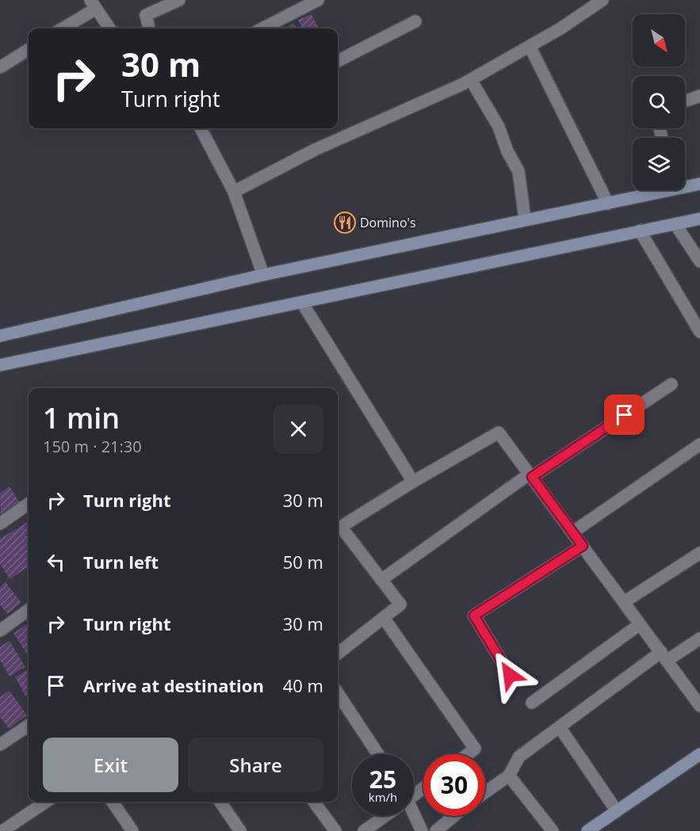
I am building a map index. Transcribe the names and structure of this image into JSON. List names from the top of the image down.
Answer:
{
  "places": {
    "restaurant": ["Domino's"]
  },
  "north": "bottom right",
  "page": {
    "turn": ["30 m", "Turn right"],
    "heading": ["1 min", "150 m · 21:30"],
    "list": [
      {
        "name": "Turn right",
        "value": "30 m"
      },
      {
        "name": "Turn left",
        "value": "50 m"
      },
      {
        "name": "Turn right",
        "value": "30 m"
      },
      {
        "name": "Arrive at destination",
        "value": "40 m"
      }
    ],
    "buttons": ["Exit", "Share"],
    "speed": "25 km/h",
    "limit": "30"
  }
}
